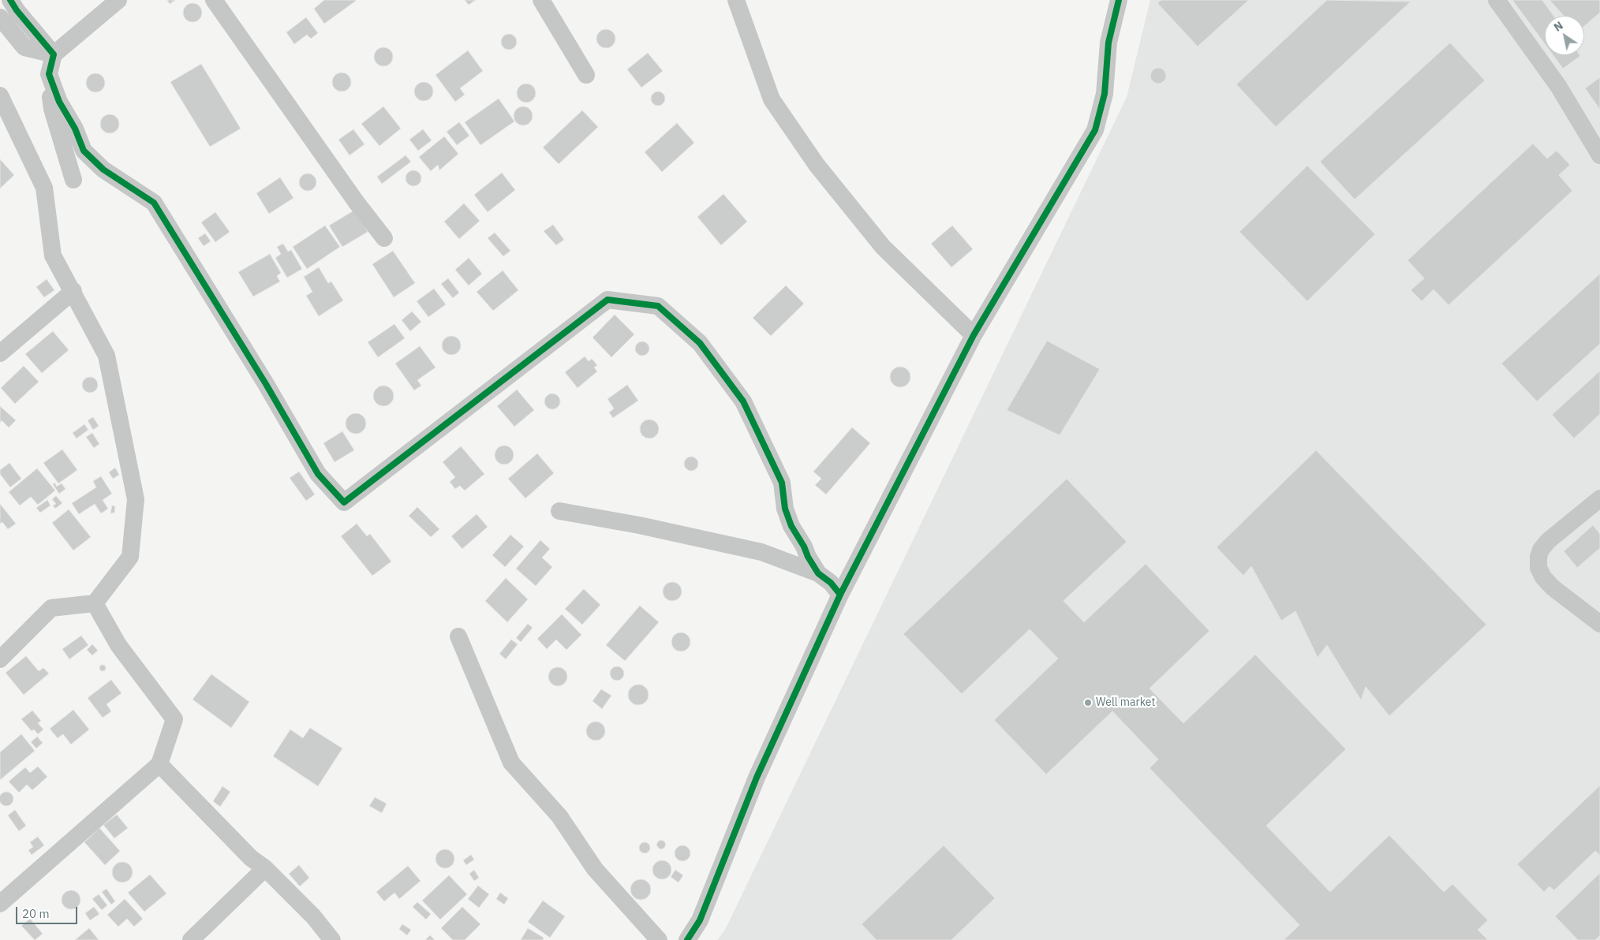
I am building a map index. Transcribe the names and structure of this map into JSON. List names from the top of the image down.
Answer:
{
  "places": ["Well market"],
  "scale_bar": "20 m",
  "north": "top left"
}
